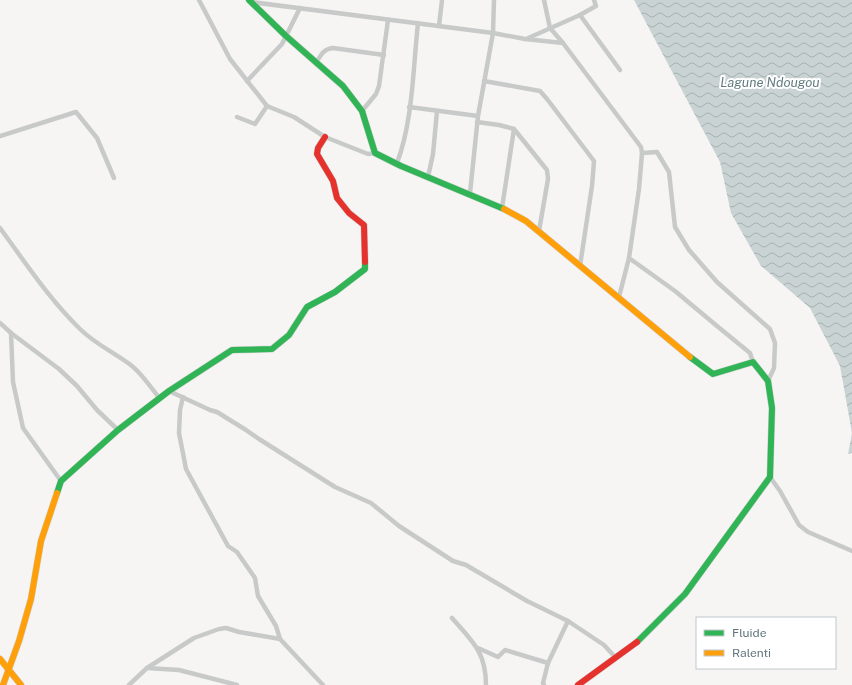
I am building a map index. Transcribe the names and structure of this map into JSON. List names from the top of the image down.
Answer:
{
  "water": ["Lagune Ndougou"],
  "legend": ["Fluide", "Ralenti"]
}
